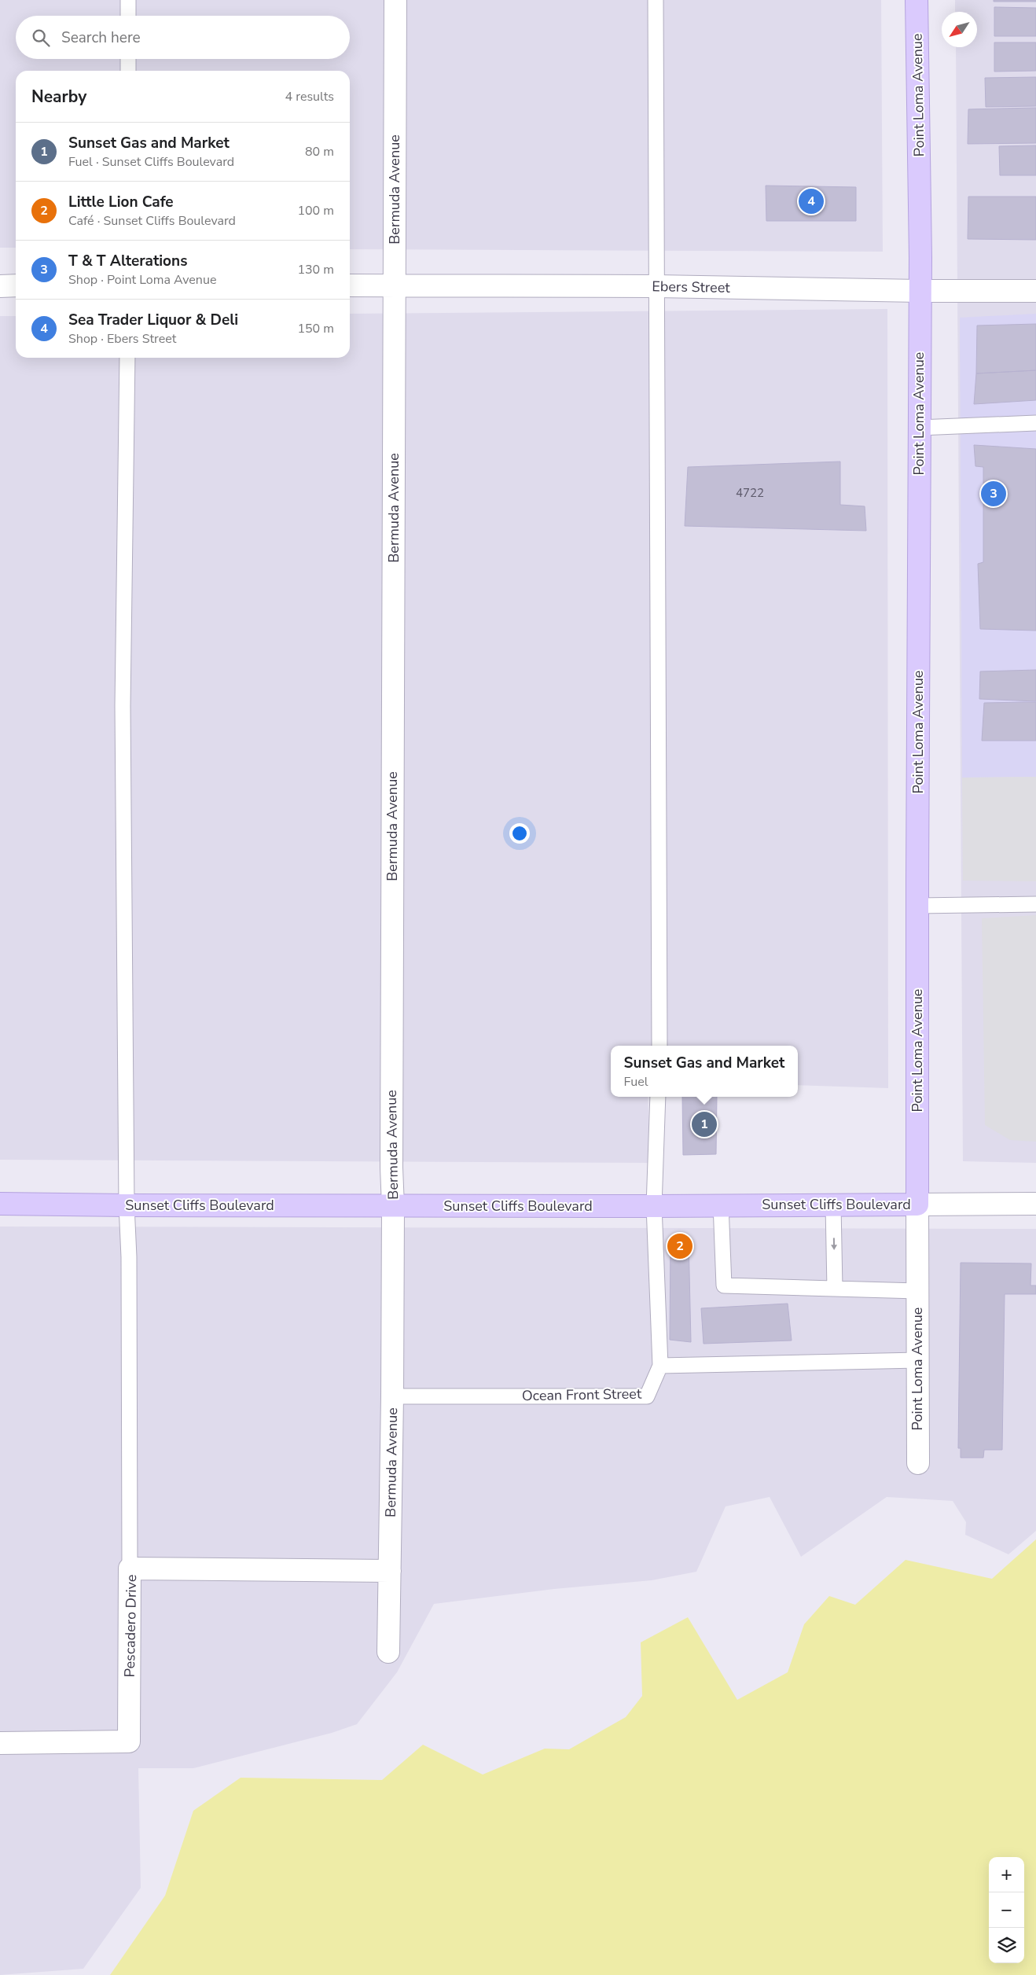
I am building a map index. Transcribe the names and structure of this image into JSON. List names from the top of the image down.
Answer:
{
  "streets": {
    "main road": ["Point Loma Avenue", "Sunset Cliffs Boulevard"],
    "street": ["Bermuda Avenue", "Ebers Street", "Pescadero Drive"],
    "lane": ["Ocean Front Street"]
  },
  "crossings": [
    ["Point Loma Avenue", "Ebers Street"],
    ["Point Loma Avenue", "Sunset Cliffs Boulevard"],
    ["Bermuda Avenue", "Ebers Street"],
    ["Bermuda Avenue", "Sunset Cliffs Boulevard"],
    ["Bermuda Avenue", "Ocean Front Street"],
    ["Bermuda Avenue", "Pescadero Drive"]
  ],
  "house_numbers": ["4722"],
  "north": "bottom left",
  "page": {
    "search": "Search here",
    "heading": ["Nearby", "4 results"],
    "list": [
      {
        "mark": "1",
        "name": "Sunset Gas and Market",
        "note": "Fuel · Sunset Cliffs Boulevard",
        "value": "80 m"
      },
      {
        "mark": "2",
        "name": "Little Lion Cafe",
        "note": "Café · Sunset Cliffs Boulevard",
        "value": "100 m"
      },
      {
        "mark": "3",
        "name": "T & T Alterations",
        "note": "Shop · Point Loma Avenue",
        "value": "130 m"
      },
      {
        "mark": "4",
        "name": "Sea Trader Liquor & Deli",
        "note": "Shop · Ebers Street",
        "value": "150 m"
      }
    ],
    "pins": [
      "4",
      "3",
      "1",
      "2"
    ],
    "popup": ["Sunset Gas and Market", "Fuel"],
    "map_buttons": ["+", "−"]
  }
}
